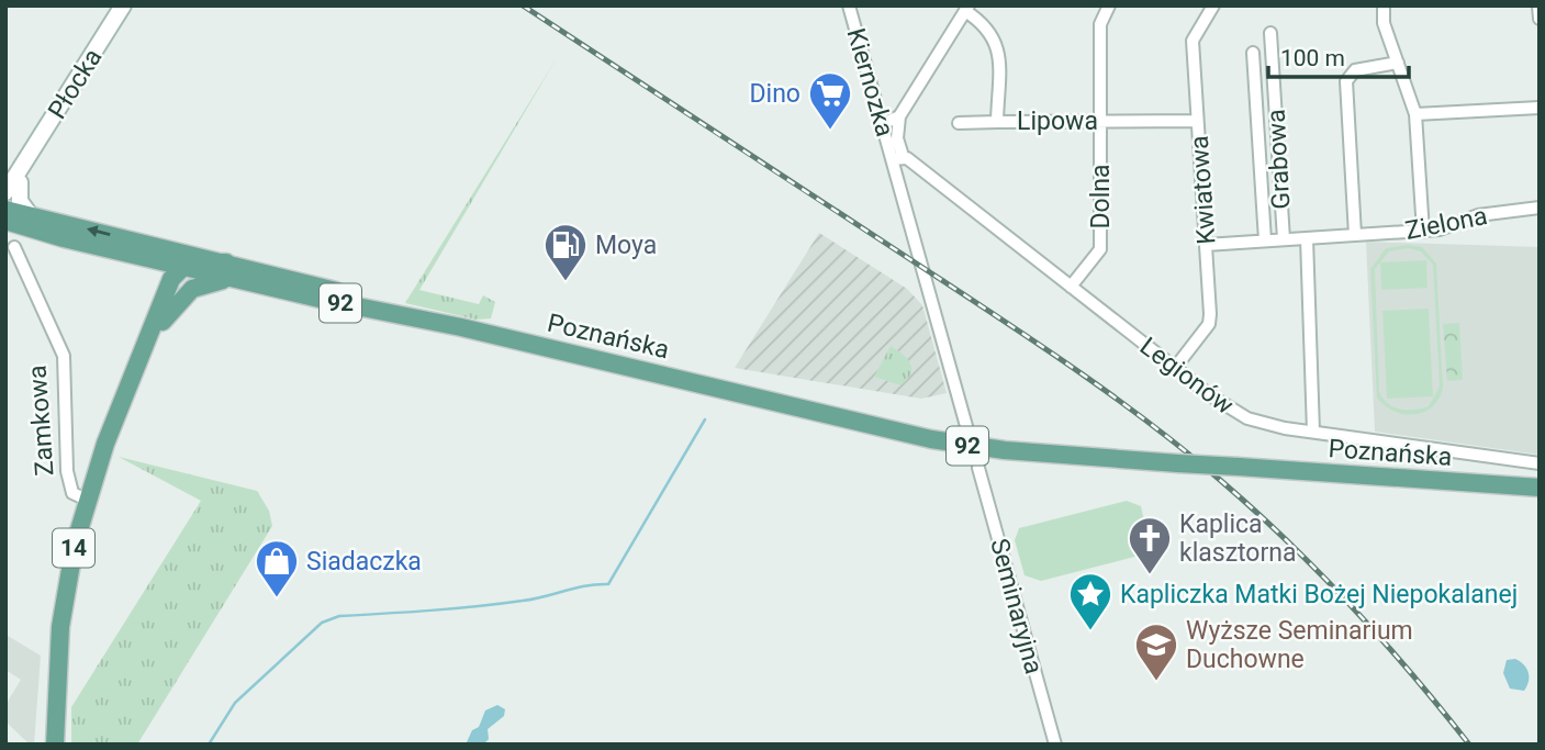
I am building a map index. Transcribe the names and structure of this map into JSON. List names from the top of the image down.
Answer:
{
  "streets": {
    "main road": [
      "Płocka",
      "92",
      "Poznańska",
      "Zamkowa",
      "14"
    ],
    "street": [
      "Kiernozka",
      "Lipowa",
      "Grabowa",
      "Kwiatowa",
      "Dolna",
      "Zielona",
      "Legionów",
      "Seminaryjna"
    ]
  },
  "crossings": [
    ["Kiernozka", "Legionów"],
    ["Płocka", "Poznańska"],
    ["Lipowa", "Kwiatowa"],
    ["Lipowa", "Dolna"],
    ["Grabowa", "Zielona"],
    ["Kwiatowa", "Zielona"],
    ["Kwiatowa", "Legionów"],
    ["Dolna", "Legionów"],
    ["Poznańska", "Zamkowa"]
  ],
  "places": {
    "supermarket": ["Dino"],
    "fuel station": ["Moya"],
    "church": ["Kaplica klasztorna"],
    "shop": ["Siadaczka"],
    "place": ["Kapliczka Matki Bożej Niepokalanej"],
    "school or university": ["Wyższe Seminarium Duchowne"]
  },
  "scale_bar": "100 m"
}
